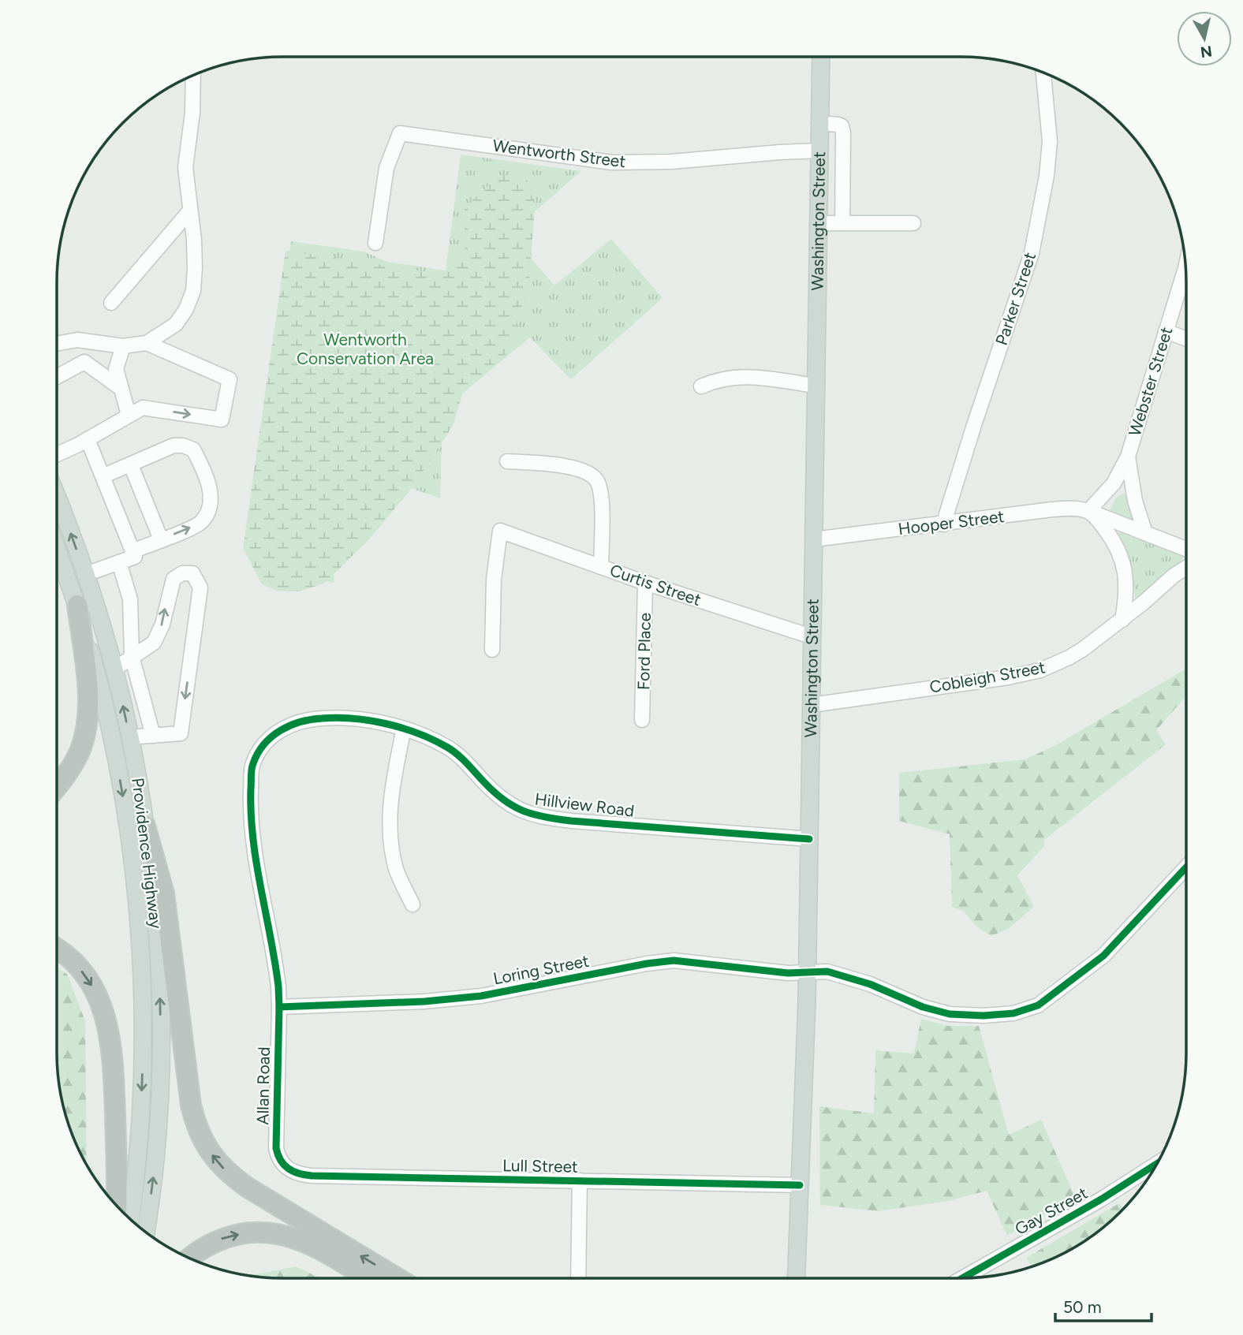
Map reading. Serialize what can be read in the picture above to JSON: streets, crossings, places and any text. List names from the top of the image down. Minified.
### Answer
{"streets":{"main road":["Washington Street","Providence Highway"],"street":["Wentworth Street","Parker Street","Webster Street","Hooper Street","Curtis Street","Ford Place","Cobleigh Street","Hillview Road","Loring Street","Allan Road","Lull Street","Gay Street"]},"crossings":[["Wentworth Street","Washington Street"],["Washington Street","Hooper Street"],["Washington Street","Curtis Street"],["Washington Street","Cobleigh Street"],["Washington Street","Hillview Road"],["Washington Street","Loring Street"],["Washington Street","Lull Street"],["Parker Street","Hooper Street"],["Webster Street","Hooper Street"],["Curtis Street","Ford Place"],["Hillview Road","Loring Street"],["Hillview Road","Allan Road"],["Loring Street","Allan Road"],["Allan Road","Lull Street"]],"parks":["Wentworth Conservation Area"],"scale_bar":"50 m","north":"bottom"}
